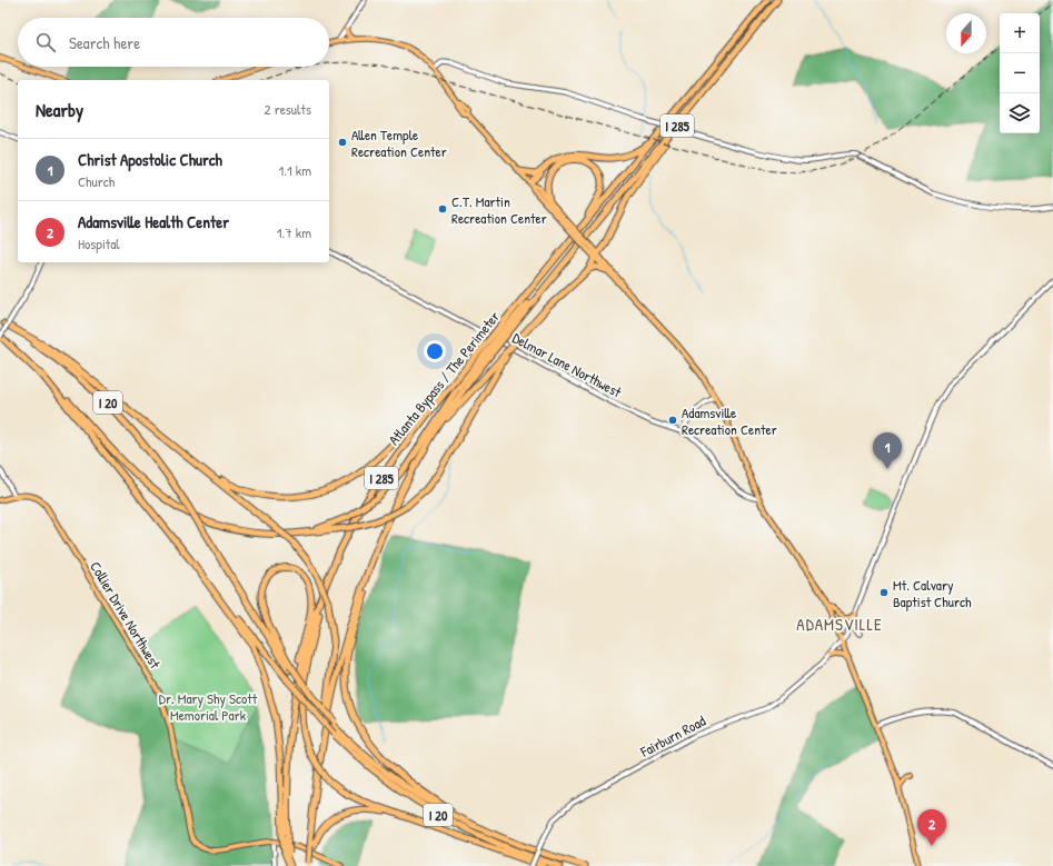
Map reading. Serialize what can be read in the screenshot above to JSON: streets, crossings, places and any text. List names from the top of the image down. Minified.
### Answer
{"streets":{"highway":["I 285","Atlanta Bypass / The Perimeter","I 20"],"main road":["Collier Drive Northwest"],"street":["Delmar Lane Northwest","Fairburn Road"]},"districts":["ADAMSVILLE"],"parks":["Dr. Mary Shy Scott Memorial Park"],"places":["Allen Temple Recreation Center","C.T. Martin Recreation Center","Adamsville Recreation Center","Mt. Calvary Baptist Church"],"north":"bottom","page":{"map_buttons":["+","−"],"search":"Search here","heading":["Nearby","2 results"],"list":[{"mark":"1","name":"Christ Apostolic Church","note":"Church","value":"1.1 km"},{"mark":"2","name":"Adamsville Health Center","note":"Hospital","value":"1.7 km"}],"pins":["1","2"]}}
